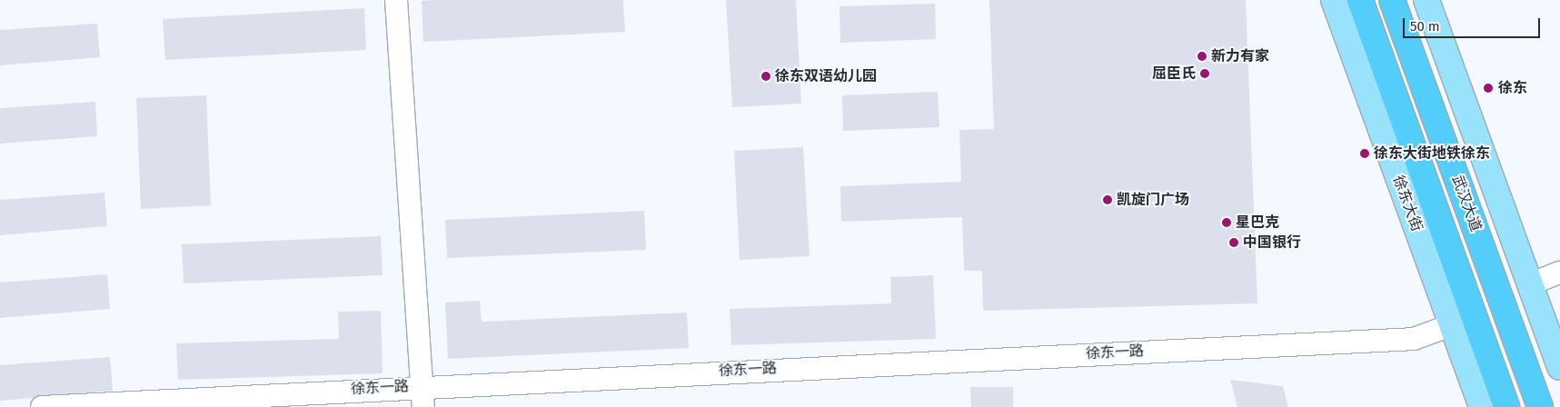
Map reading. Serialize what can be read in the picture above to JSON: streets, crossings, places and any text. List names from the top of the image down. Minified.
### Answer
{"streets":{"highway":["武汉大道"],"main road":["徐东大街"],"street":["徐东一路"]},"crossings":[["徐东大街","徐东一路"]],"places":["新力有家","屈臣氏","徐东双语幼儿园","徐东","徐东大街地铁徐东","凯旋门广场","星巴克","中国银行"],"scale_bar":"50 m"}
